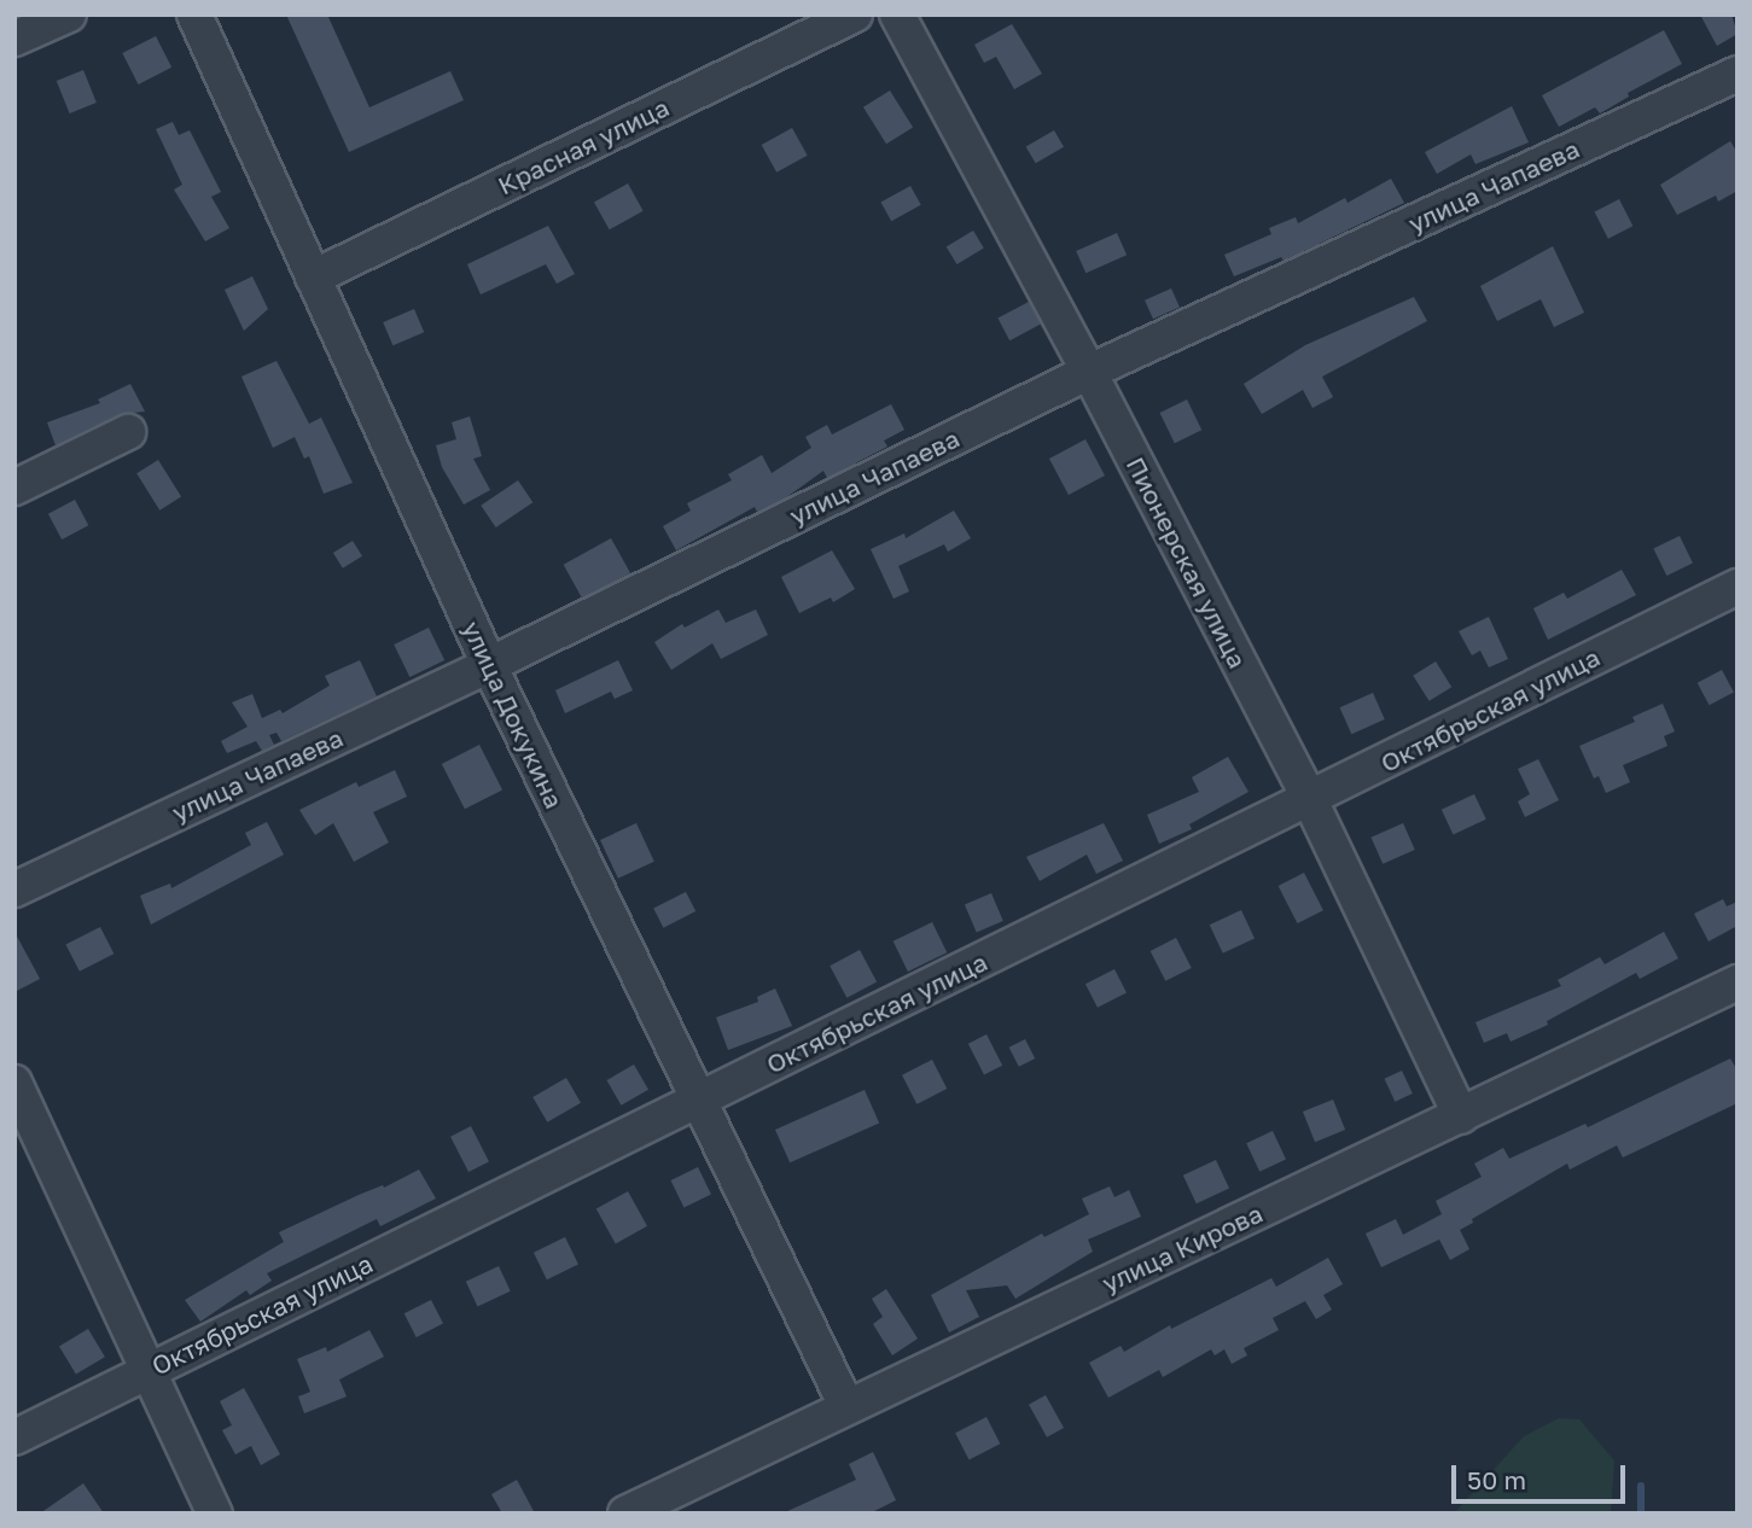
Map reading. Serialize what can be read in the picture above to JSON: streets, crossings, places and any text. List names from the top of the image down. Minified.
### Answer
{"streets":{"street":["Красная улица","улица Чапаева","Пионерская улица","Октябрьская улица","улица Докукина","улица Кирова"]},"crossings":[["Красная улица","улица Докукина"],["улица Чапаева","Пионерская улица"],["улица Чапаева","улица Докукина"],["Пионерская улица","Октябрьская улица"],["Пионерская улица","улица Кирова"],["Октябрьская улица","улица Докукина"],["улица Докукина","улица Кирова"]],"scale_bar":"50 m"}
